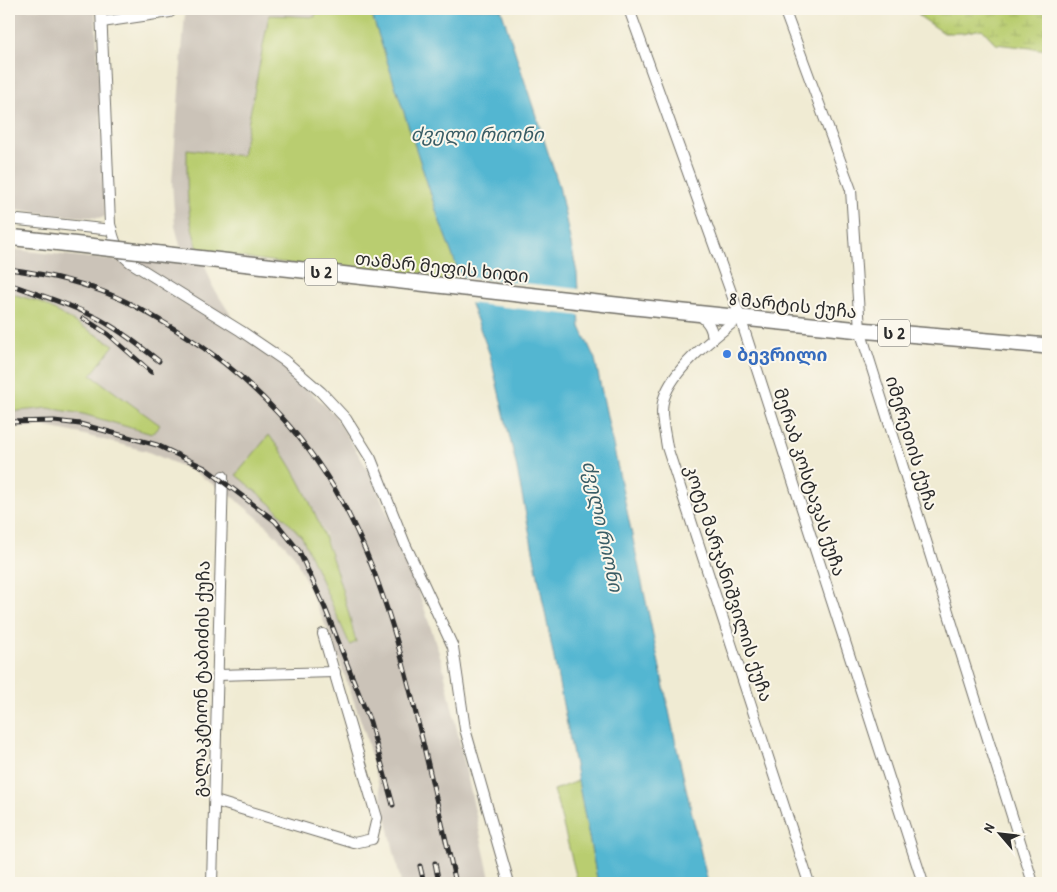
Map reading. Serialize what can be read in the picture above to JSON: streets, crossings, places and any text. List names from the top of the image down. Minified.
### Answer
{"streets":{"highway":["თამარ მეფის ხიდი","ს 2","8 მარტის ქუჩა"],"street":["იმერეთის ქუჩა","მერაბ კოსტავას ქუჩა","კოტე მარჯანიშვილის ქუჩა","გალაკტიონ ტაბიძის ქუჩა"]},"crossings":[["თამარ მეფის ხიდი","8 მარტის ქუჩა"],["8 მარტის ქუჩა","იმერეთის ქუჩა"],["8 მარტის ქუჩა","მერაბ კოსტავას ქუჩა"],["8 მარტის ქუჩა","კოტე მარჯანიშვილის ქუჩა"],["მერაბ კოსტავას ქუჩა","კოტე მარჯანიშვილის ქუჩა"]],"water":["ძველი რიონი"],"places":["ბევრილი"],"north":"top left"}
